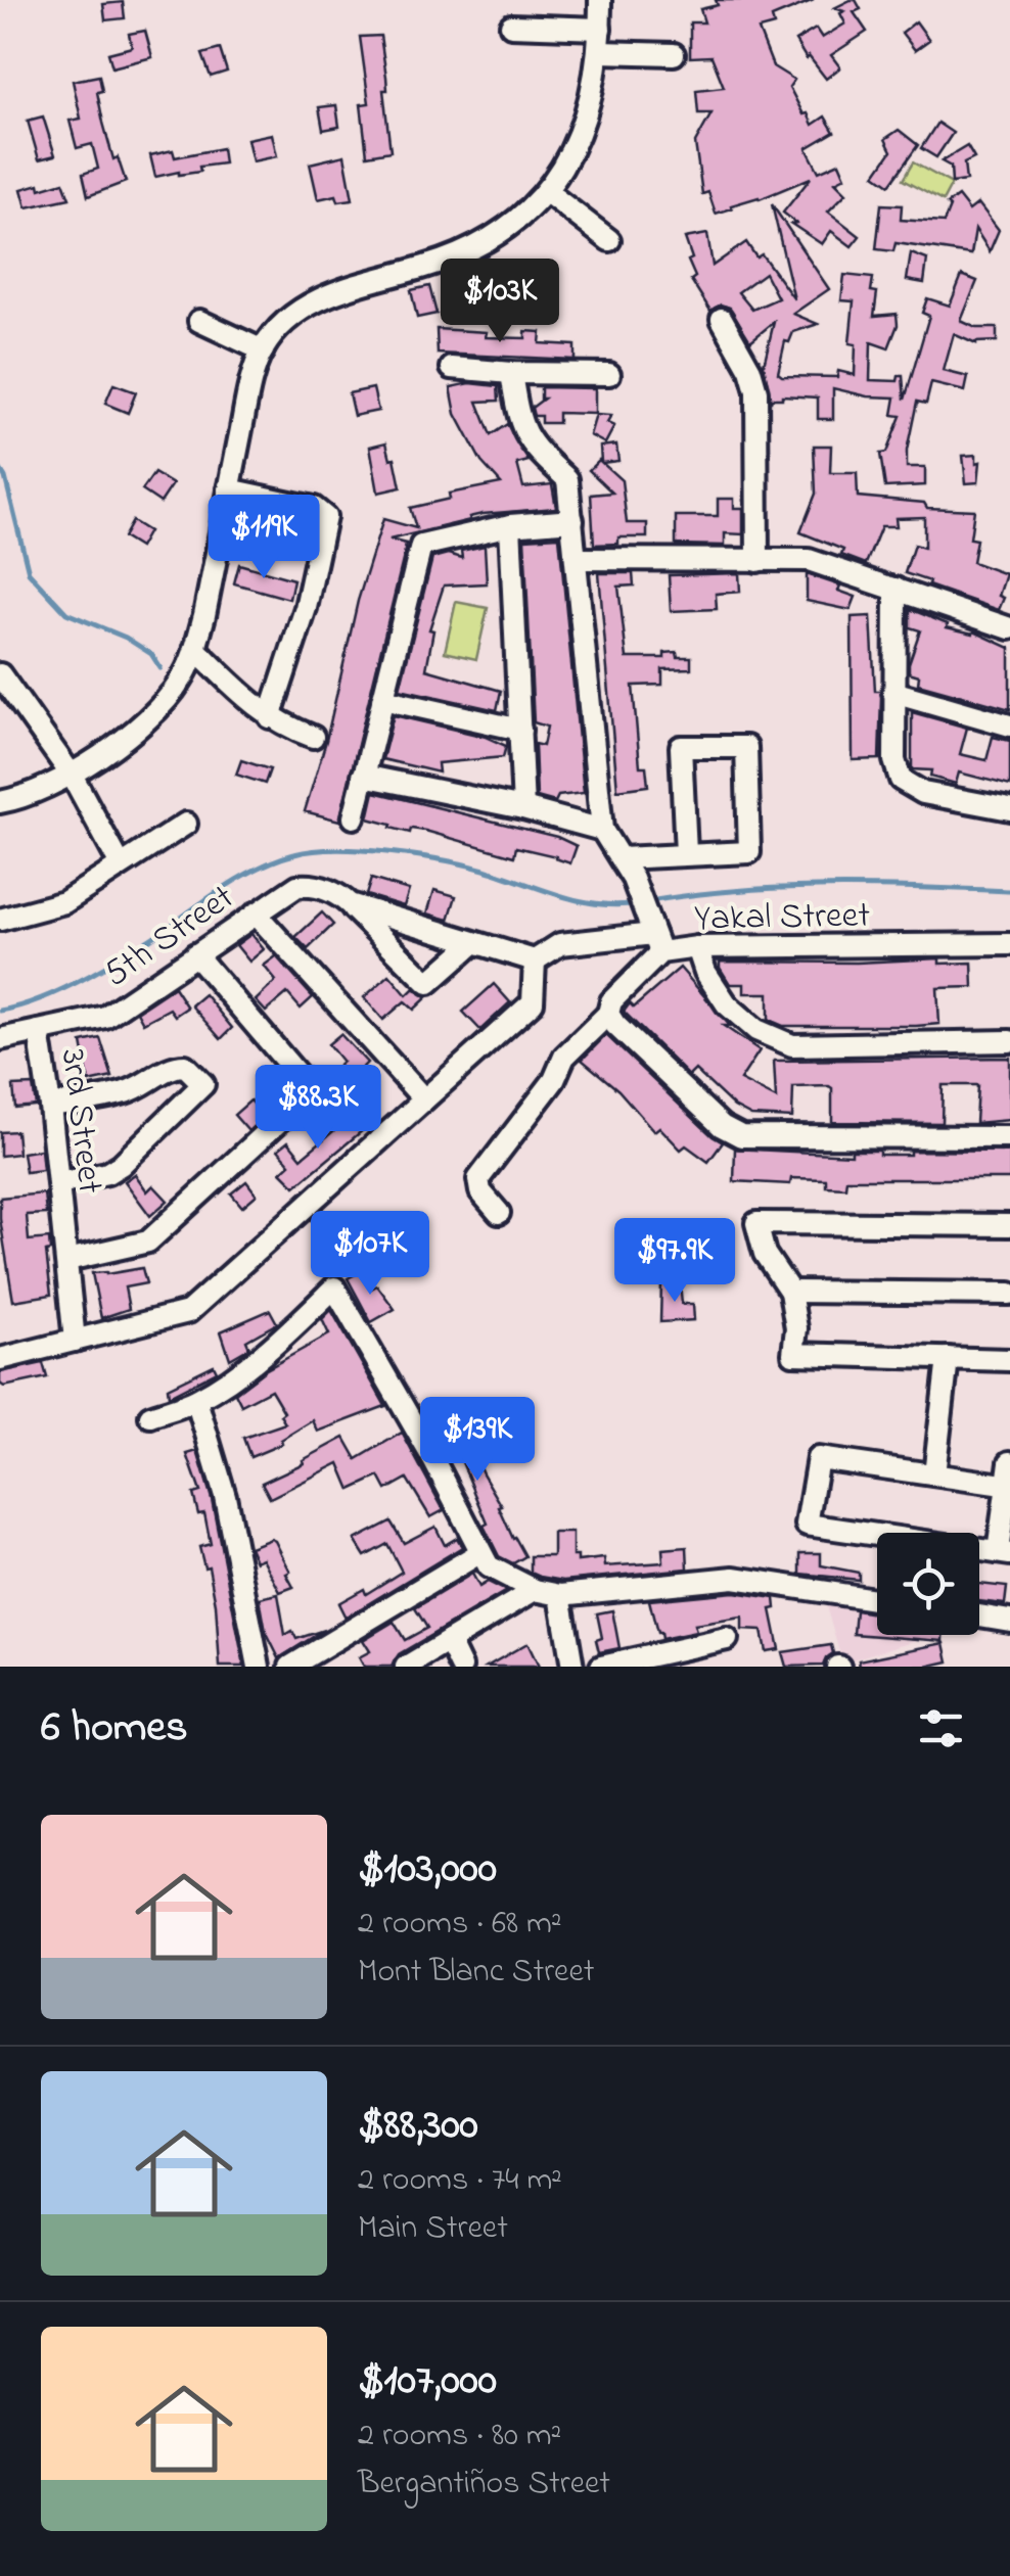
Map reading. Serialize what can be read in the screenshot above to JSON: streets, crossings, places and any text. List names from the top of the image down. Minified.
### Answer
{"streets":{"street":["Yakal Street","5th Street","3rd Street"]},"crossings":[["5th Street","3rd Street"]],"page":{"price":["$103K","$119K","$88.3K","$107K","$97.9K","$139K"],"heading":"6 homes","list":[{"name":"$103,000","note":"2 rooms · 68 m² · Mont Blanc Street"},{"name":"$88,300","note":"2 rooms · 74 m² · Main Street"},{"name":"$107,000","note":"2 rooms · 80 m² · Bergantiños Street"}]}}
